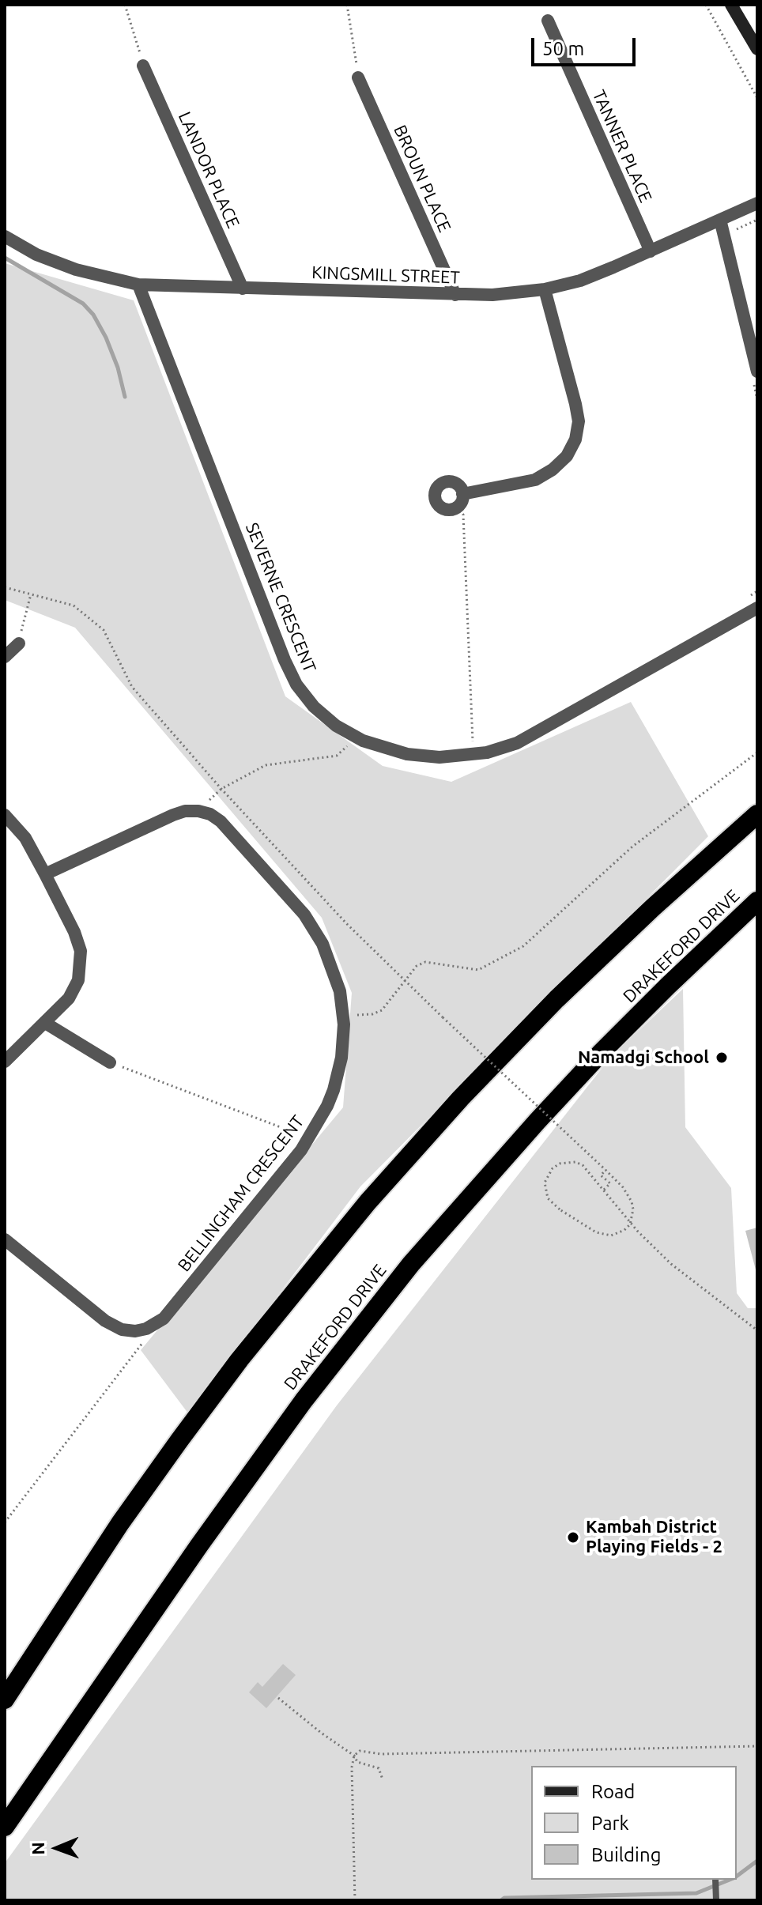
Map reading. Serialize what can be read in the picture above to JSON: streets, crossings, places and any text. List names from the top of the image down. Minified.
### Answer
{"streets":{"highway":["DRAKEFORD DRIVE"],"street":["TANNER PLACE","LANDOR PLACE","BROUN PLACE","KINGSMILL STREET","SEVERNE CRESCENT","BELLINGHAM CRESCENT"]},"crossings":[["TANNER PLACE","KINGSMILL STREET"],["LANDOR PLACE","KINGSMILL STREET"],["BROUN PLACE","KINGSMILL STREET"],["KINGSMILL STREET","SEVERNE CRESCENT"]],"places":["Namadgi School","Kambah District Playing Fields - 2"],"legend":["Road","Park","Building"],"scale_bar":"50 m","north":"left"}
